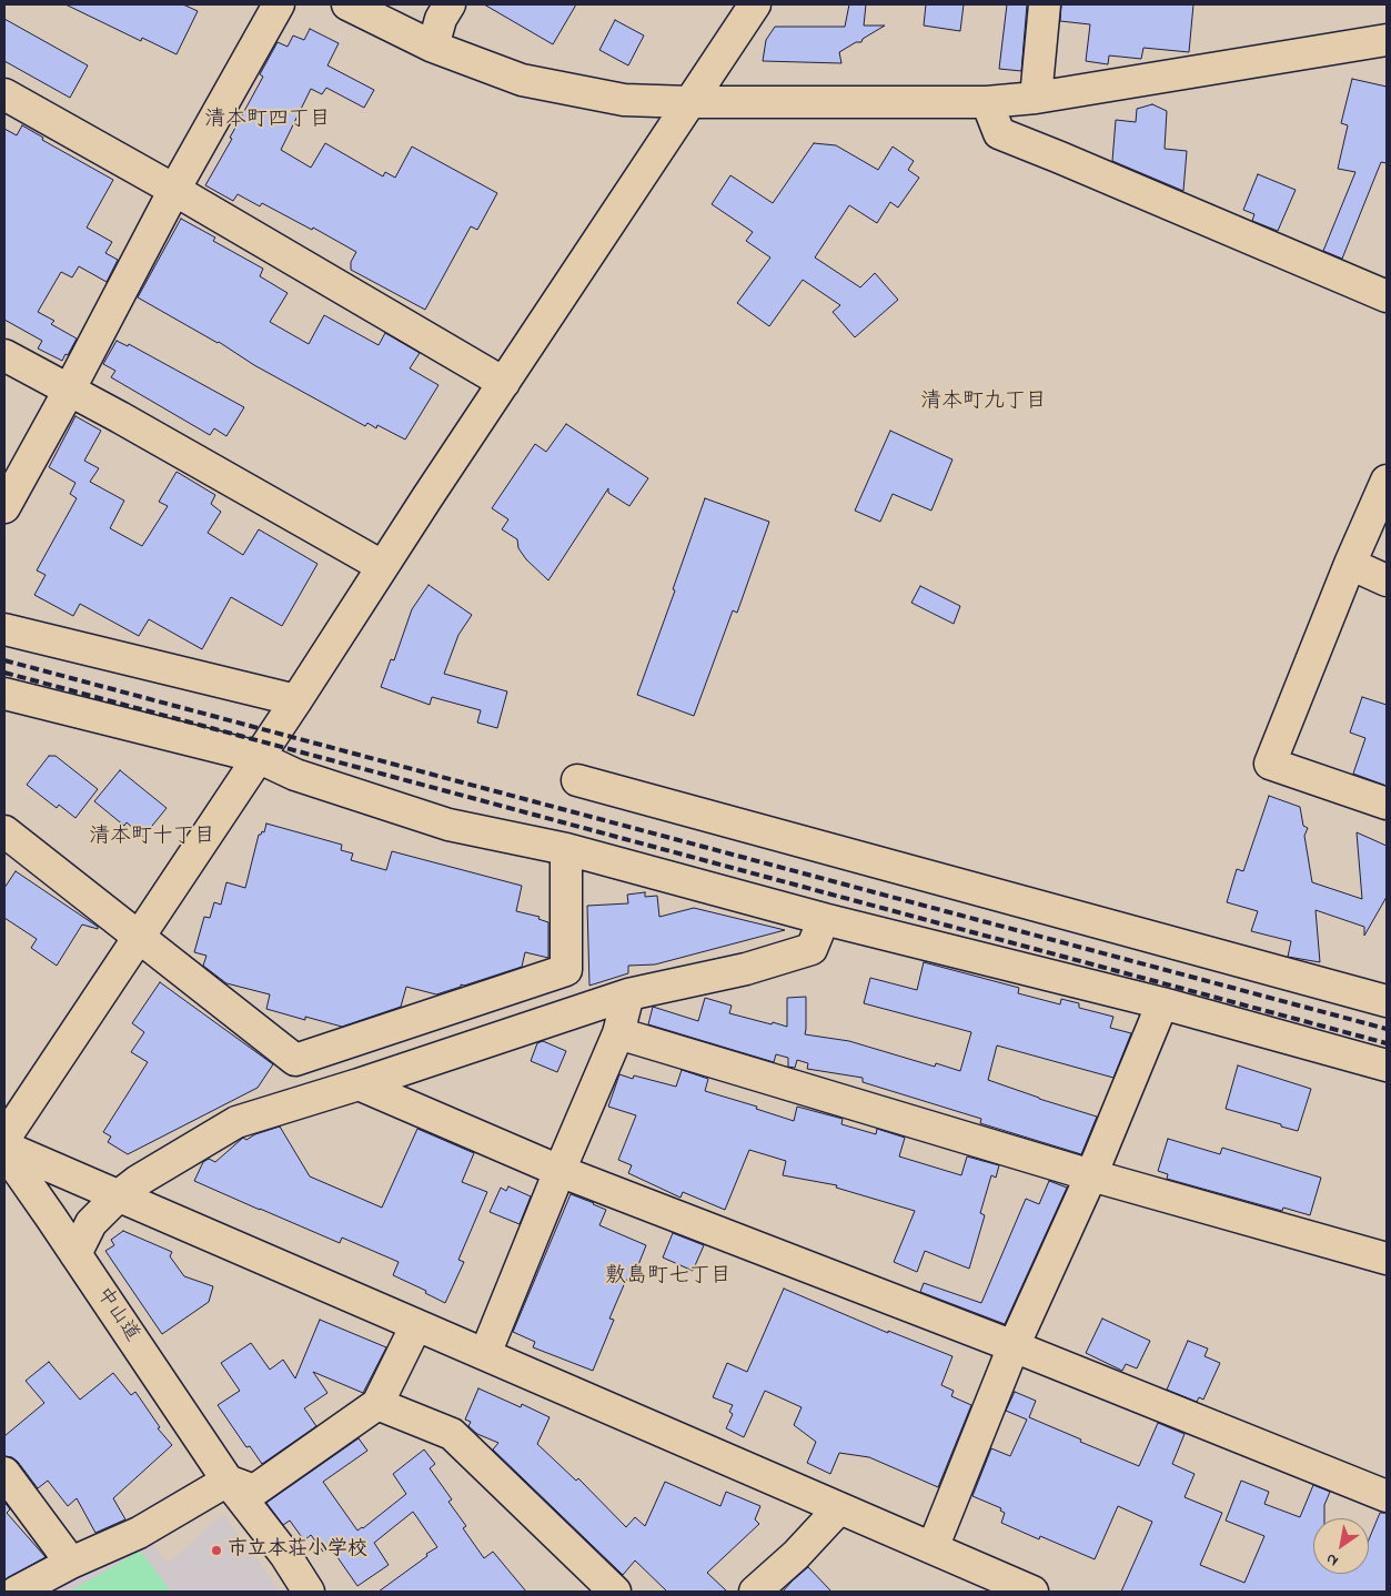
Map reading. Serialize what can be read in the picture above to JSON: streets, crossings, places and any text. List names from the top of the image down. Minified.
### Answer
{"streets":{"street":["中山道"]},"districts":["清本町四丁目","清本町九丁目","清本町十丁目","敷島町七丁目"],"places":["市立本荘小学校"],"north":"bottom left"}
